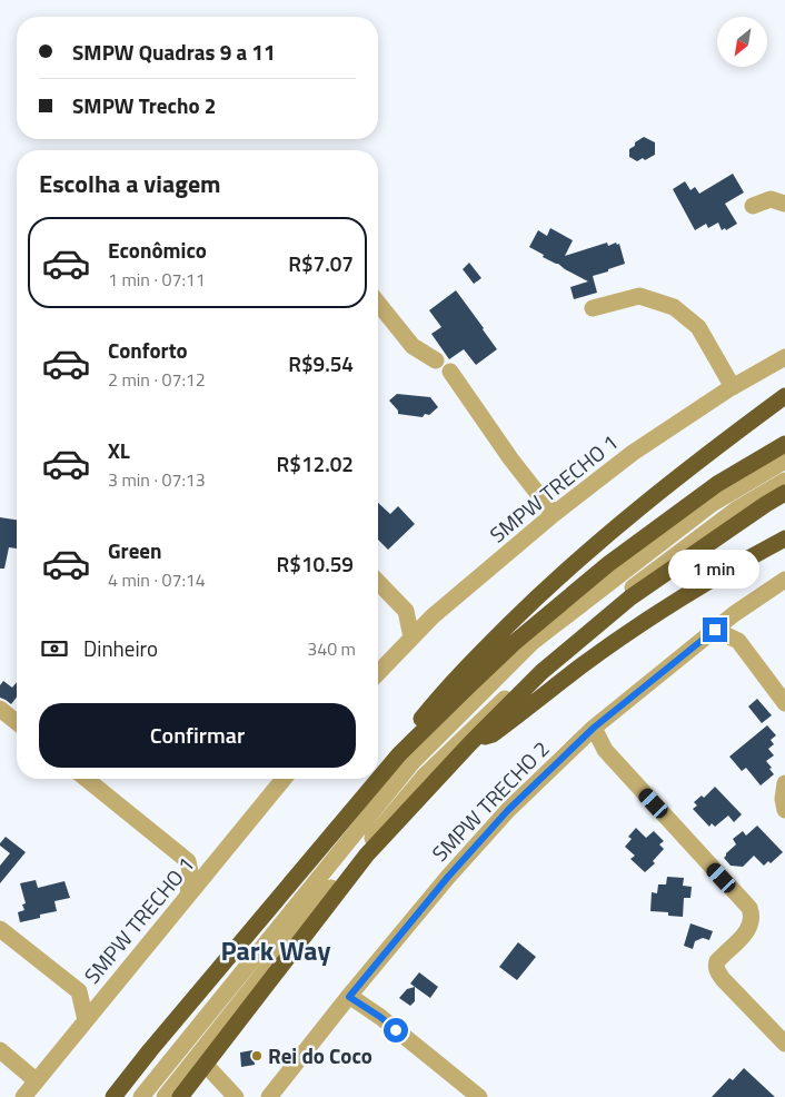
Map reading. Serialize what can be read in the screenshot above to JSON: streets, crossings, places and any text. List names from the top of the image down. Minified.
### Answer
{"streets":{"street":["SMPW TRECHO 1","SMPW TRECHO 2"]},"districts":["Park Way"],"places":["Rei do Coco"],"north":"bottom left","page":{"banner":["SMPW Quadras 9 a 11","SMPW Trecho 2"],"heading":"Escolha a viagem","list":[{"name":"Econômico","note":"1 min · 07:11","value":"R$7.07"},{"name":"Conforto","note":"2 min · 07:12","value":"R$9.54"},{"name":"XL","note":"3 min · 07:13","value":"R$12.02"},{"name":"Green","note":"4 min · 07:14","value":"R$10.59"}],"bubble":"1 min","pay":["Dinheiro","340 m"],"buttons":"Confirmar"}}
